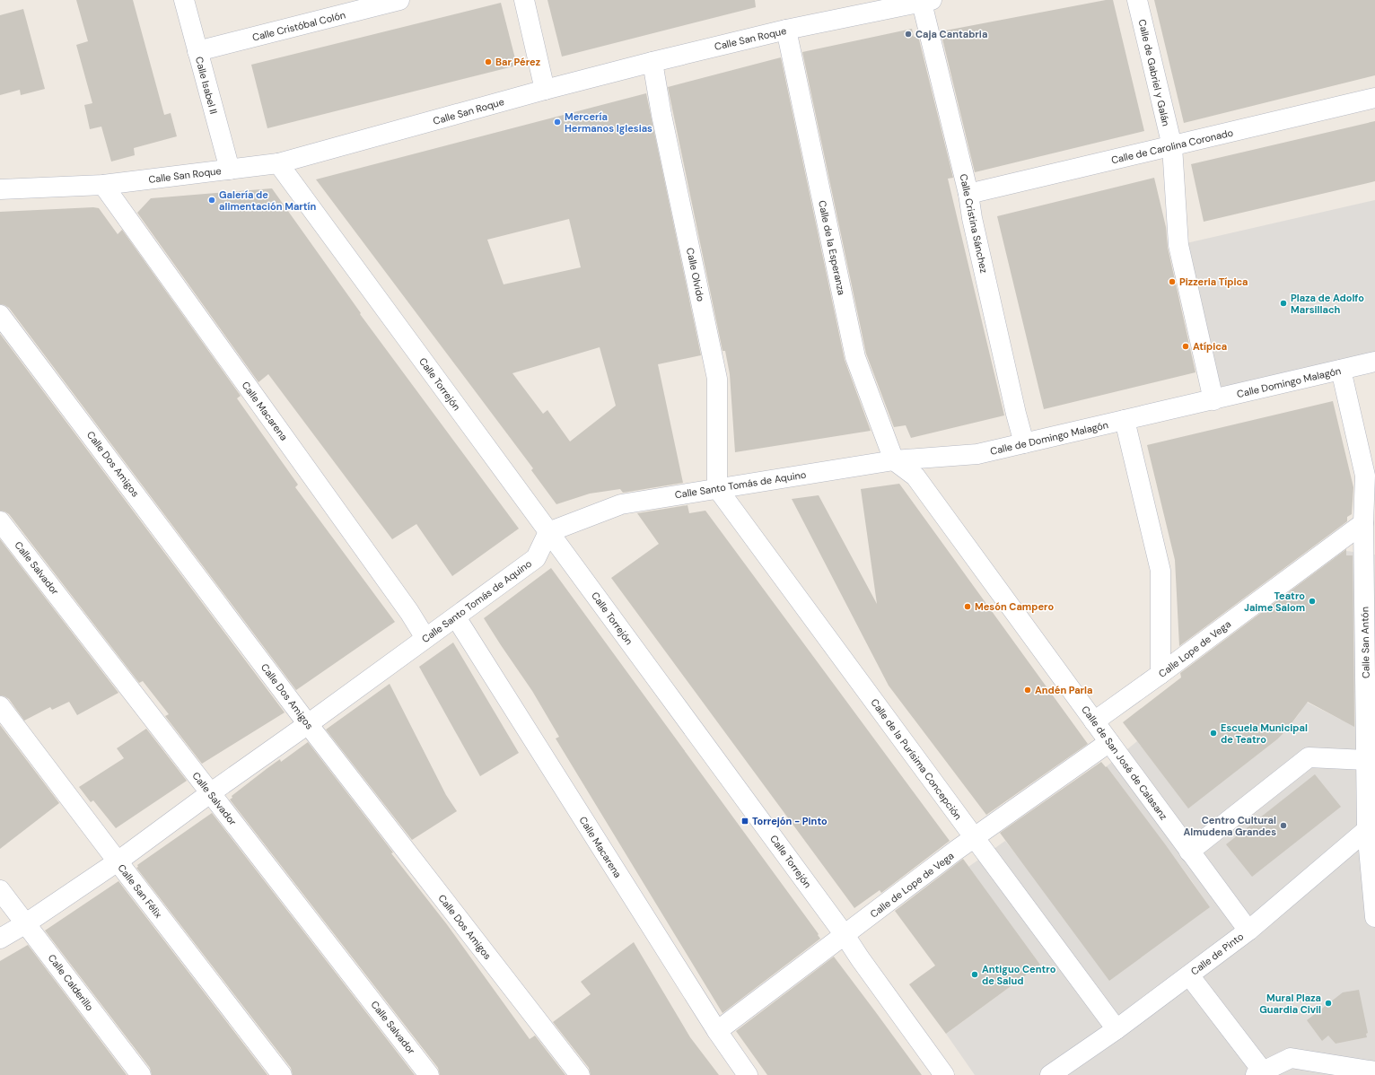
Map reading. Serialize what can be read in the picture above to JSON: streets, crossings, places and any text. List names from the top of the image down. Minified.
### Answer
{"streets":{"street":["Calle Cristóbal Colón","Calle San Roque","Calle de Gabriel y Galán","Calle Isabel II","Calle de Carolina Coronado","Calle Cristina Sánchez","Calle de la Esperanza","Calle Olvido","Calle Domingo Malagón","Calle Torrejón","Calle Macarena","Calle de Domingo Malagón","Calle Dos Amigos","Calle Santo Tomás de Aquino","Calle Salvador","Calle San Antón","Calle Lope de Vega","Calle de la Purísima Concepción","Calle de San José de Calasanz","Calle de Lope de Vega","Calle San Félix","Calle de Pinto","Calle Calderillo"]},"crossings":[["Calle Cristóbal Colón","Calle Isabel II"],["Calle San Roque","Calle Isabel II"],["Calle San Roque","Calle Cristina Sánchez"],["Calle San Roque","Calle de la Esperanza"],["Calle San Roque","Calle Olvido"],["Calle San Roque","Calle Torrejón"],["Calle San Roque","Calle Macarena"],["Calle de Gabriel y Galán","Calle de Carolina Coronado"],["Calle de Gabriel y Galán","Calle Domingo Malagón"],["Calle de Gabriel y Galán","Calle de Domingo Malagón"],["Calle de Carolina Coronado","Calle Cristina Sánchez"],["Calle Cristina Sánchez","Calle de Domingo Malagón"],["Calle de la Esperanza","Calle de Domingo Malagón"],["Calle de la Esperanza","Calle Santo Tomás de Aquino"],["Calle de la Esperanza","Calle de San José de Calasanz"],["Calle Olvido","Calle Santo Tomás de Aquino"],["Calle Olvido","Calle de la Purísima Concepción"],["Calle Domingo Malagón","Calle de Domingo Malagón"],["Calle Domingo Malagón","Calle San Antón"],["Calle Torrejón","Calle Santo Tomás de Aquino"],["Calle Torrejón","Calle de Lope de Vega"],["Calle Macarena","Calle Santo Tomás de Aquino"],["Calle Macarena","Calle de Lope de Vega"],["Calle de Domingo Malagón","Calle Santo Tomás de Aquino"],["Calle de Domingo Malagón","Calle de San José de Calasanz"],["Calle Dos Amigos","Calle Santo Tomás de Aquino"],["Calle Santo Tomás de Aquino","Calle Salvador"],["Calle Santo Tomás de Aquino","Calle de la Purísima Concepción"],["Calle Santo Tomás de Aquino","Calle de San José de Calasanz"],["Calle Santo Tomás de Aquino","Calle San Félix"],["Calle Santo Tomás de Aquino","Calle Calderillo"],["Calle San Antón","Calle Lope de Vega"],["Calle San Antón","Calle de Pinto"],["Calle Lope de Vega","Calle de San José de Calasanz"],["Calle de la Purísima Concepción","Calle de Lope de Vega"],["Calle de la Purísima Concepción","Calle de Pinto"],["Calle de San José de Calasanz","Calle de Lope de Vega"],["Calle de San José de Calasanz","Calle de Pinto"]],"places":{"other":["Caja Cantabria","Bar Pérez","Mercería Hermanos Iglesias","Galería de alimentación Martín","Pizzeria Típica","Plaza de Adolfo Marsillach","Atípica","Teatro Jaime Salom","Mesón Campero","Andén Parla","Escuela Municipal de Teatro","Centro Cultural Almudena Grandes","Antiguo Centro de Salud","Mural Plaza Guardia Civil"],"transit":["Torrejón - Pinto"]}}
